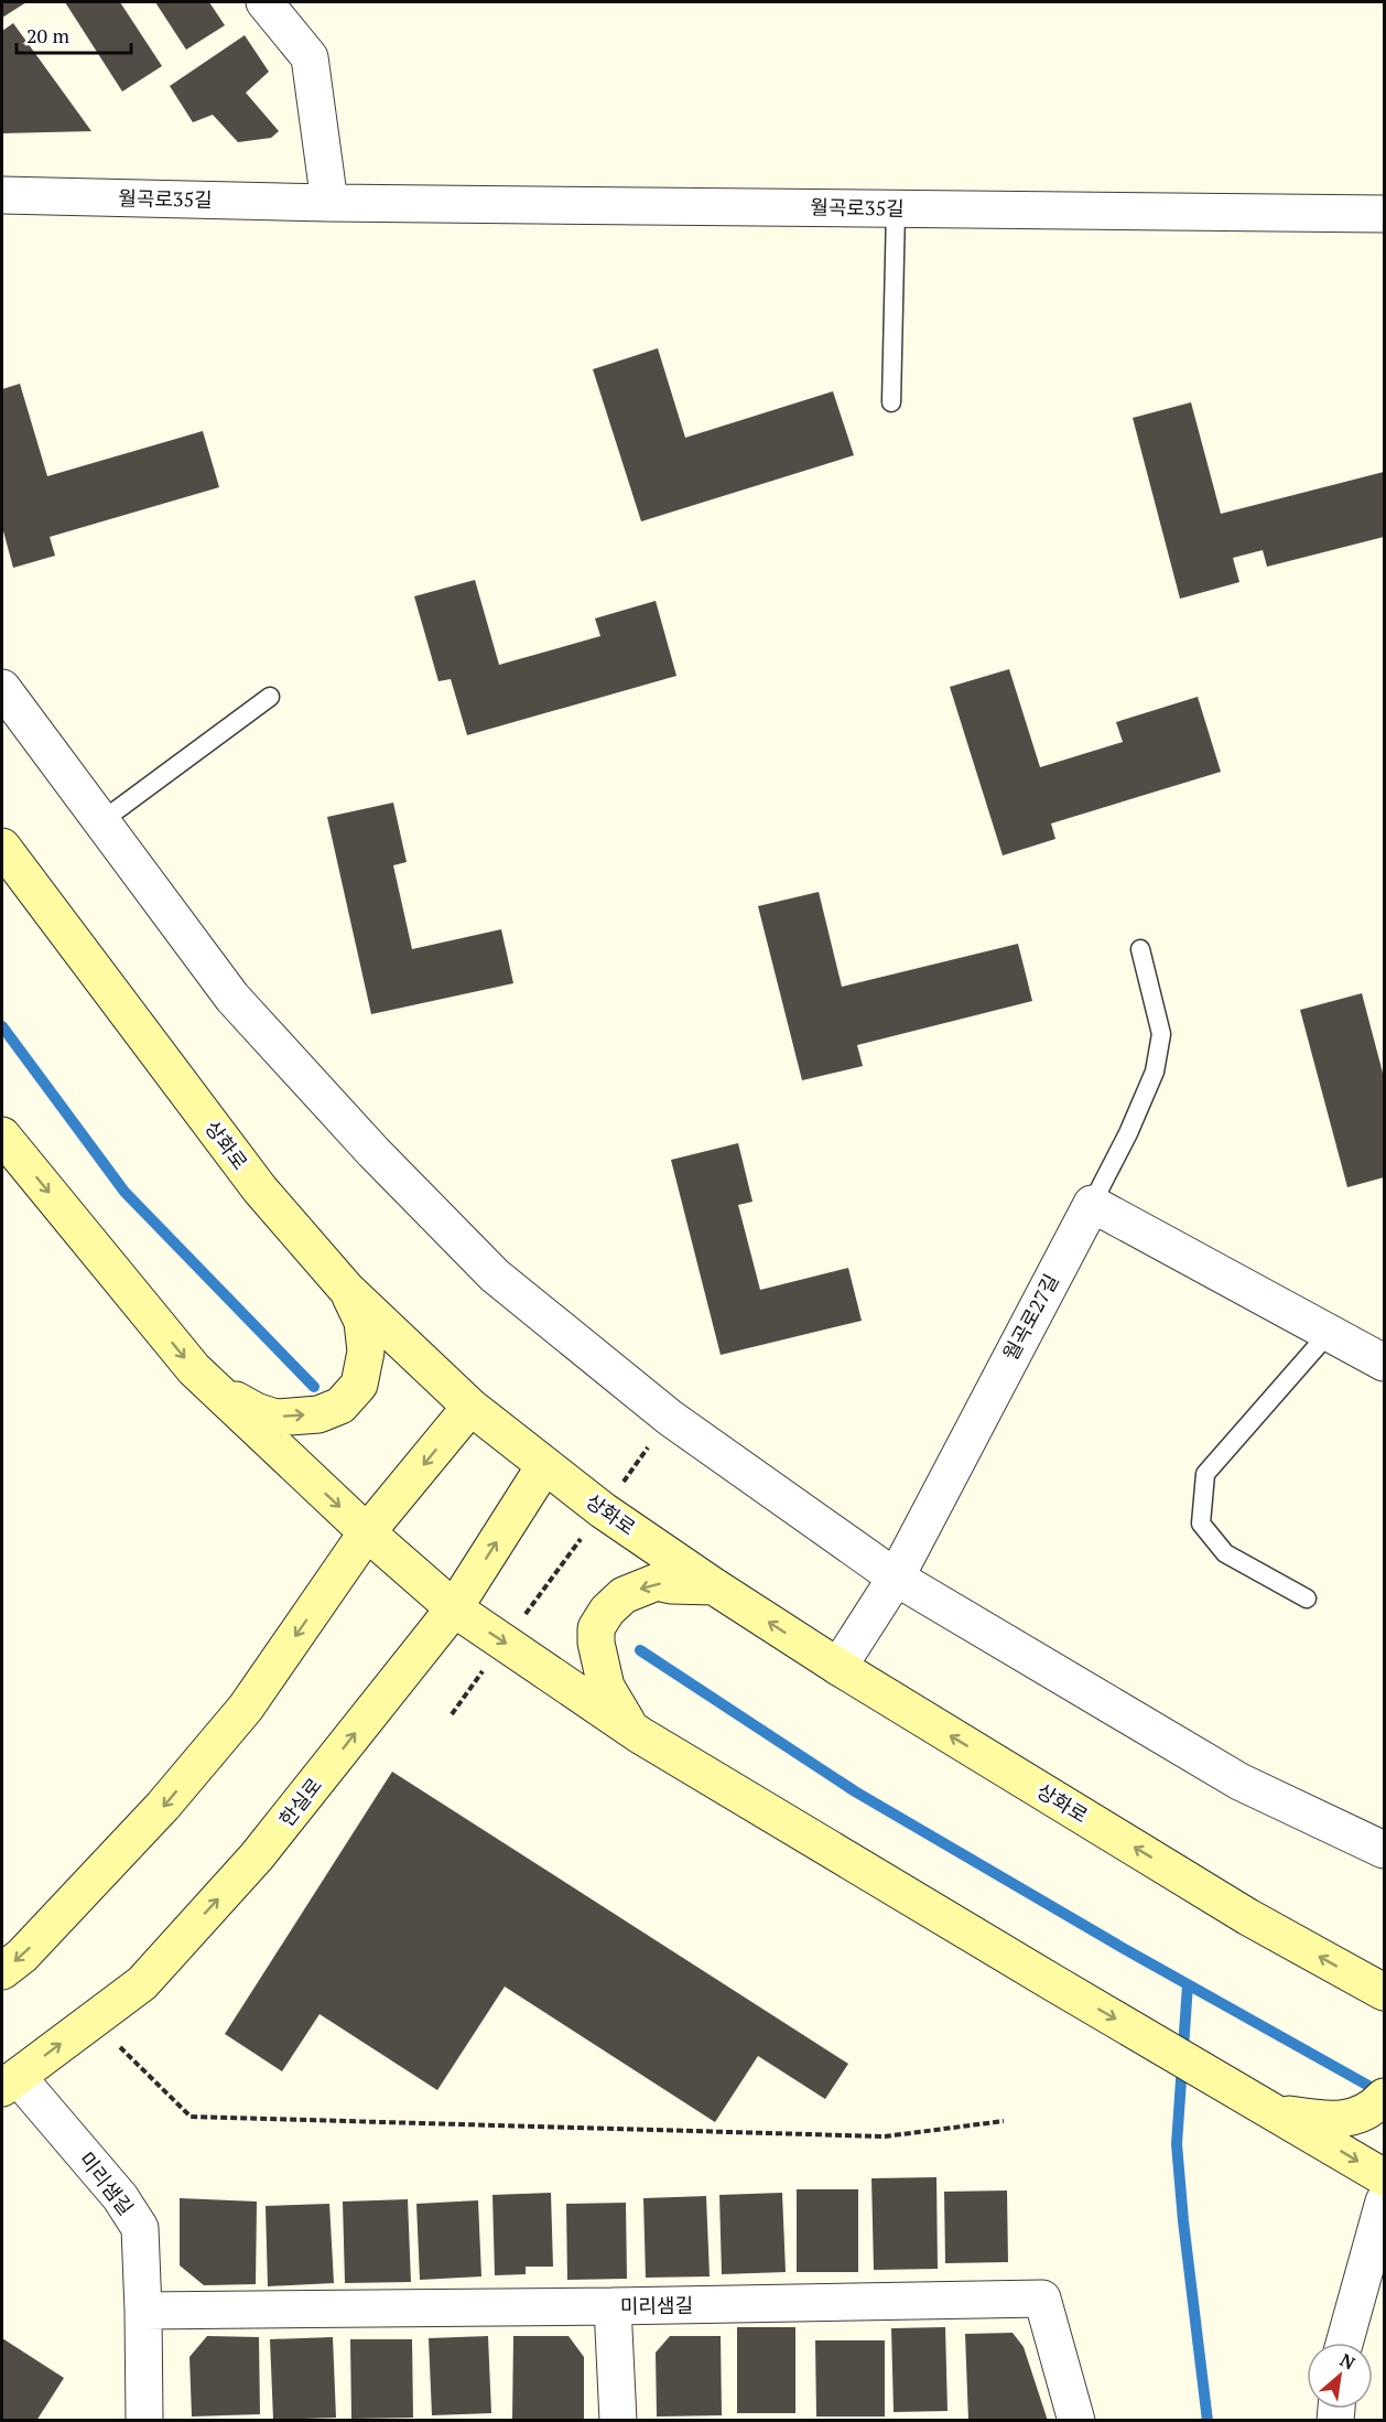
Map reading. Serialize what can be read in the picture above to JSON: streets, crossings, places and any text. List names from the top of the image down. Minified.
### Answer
{"streets":{"main road":["상화로","한실로"],"street":["월곡로35길","월곡로27길","미리샘길"]},"crossings":[["상화로","월곡로27길"],["상화로","한실로"],["한실로","미리샘길"]],"scale_bar":"20 m","north":"top right"}
